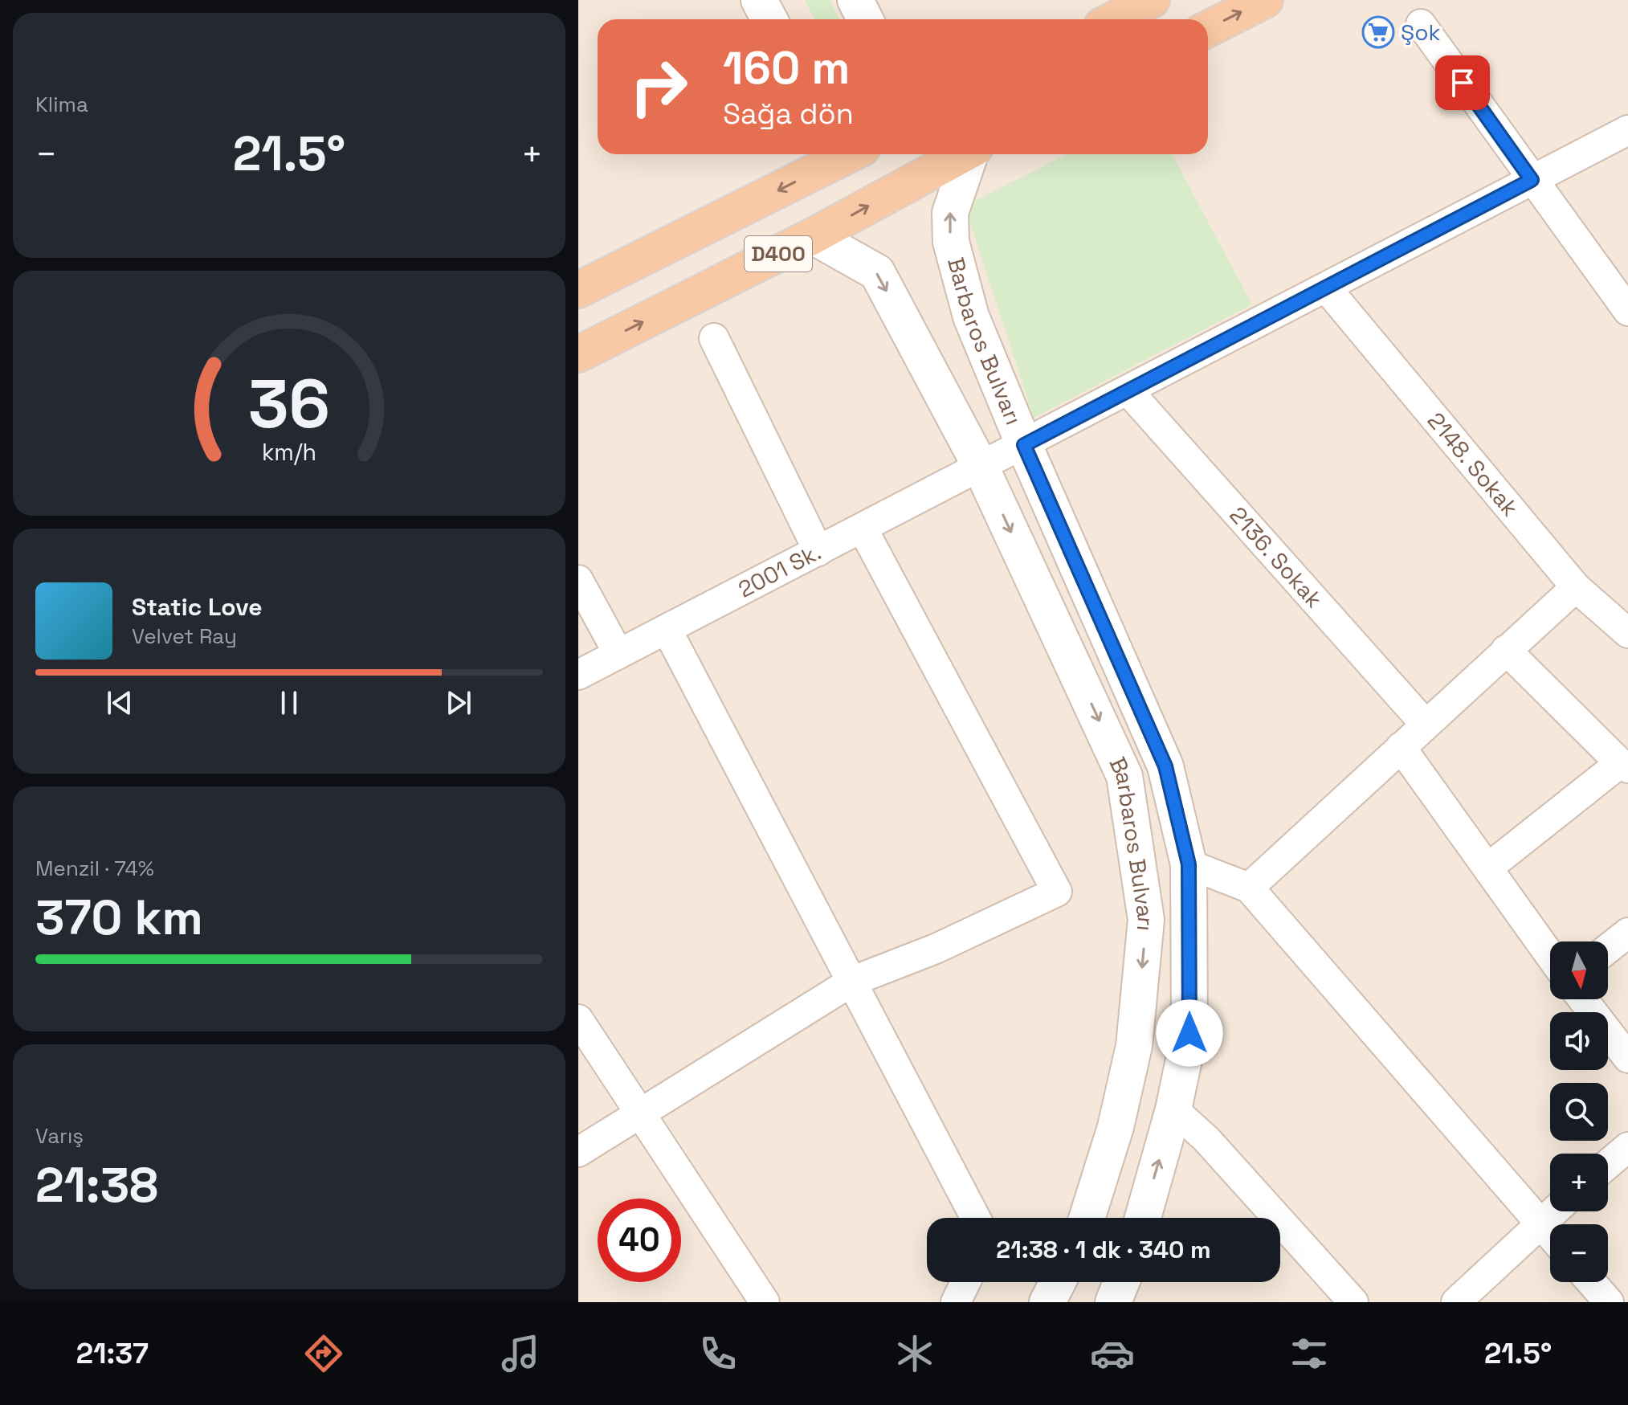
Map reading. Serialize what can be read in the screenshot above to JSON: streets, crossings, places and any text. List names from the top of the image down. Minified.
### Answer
{"streets":{"highway":["D400"],"street":["Barbaros Bulvarı","2148. Sokak","2136. Sokak","2001 Sk."]},"crossings":[["D400","Barbaros Bulvarı"],["Barbaros Bulvarı","2001 Sk."],["2148. Sokak","2001 Sk."],["2136. Sokak","2001 Sk."]],"places":{"supermarket":["Şok"]},"north":"bottom","page":{"tile":["Klima",["Menzil · 74%","370 km"],["Varış","21:38"]],"turn":["160 m","Sağa dön"],"heat":["−","21.5°","+"],"song":["Static Love","Velvet Ray"],"map_buttons":["+","−"],"limit":"40","trip":"21:38 · 1 dk · 340 m","tabs":["21:37","21.5°"],"gauge":["36","km/h"]}}
